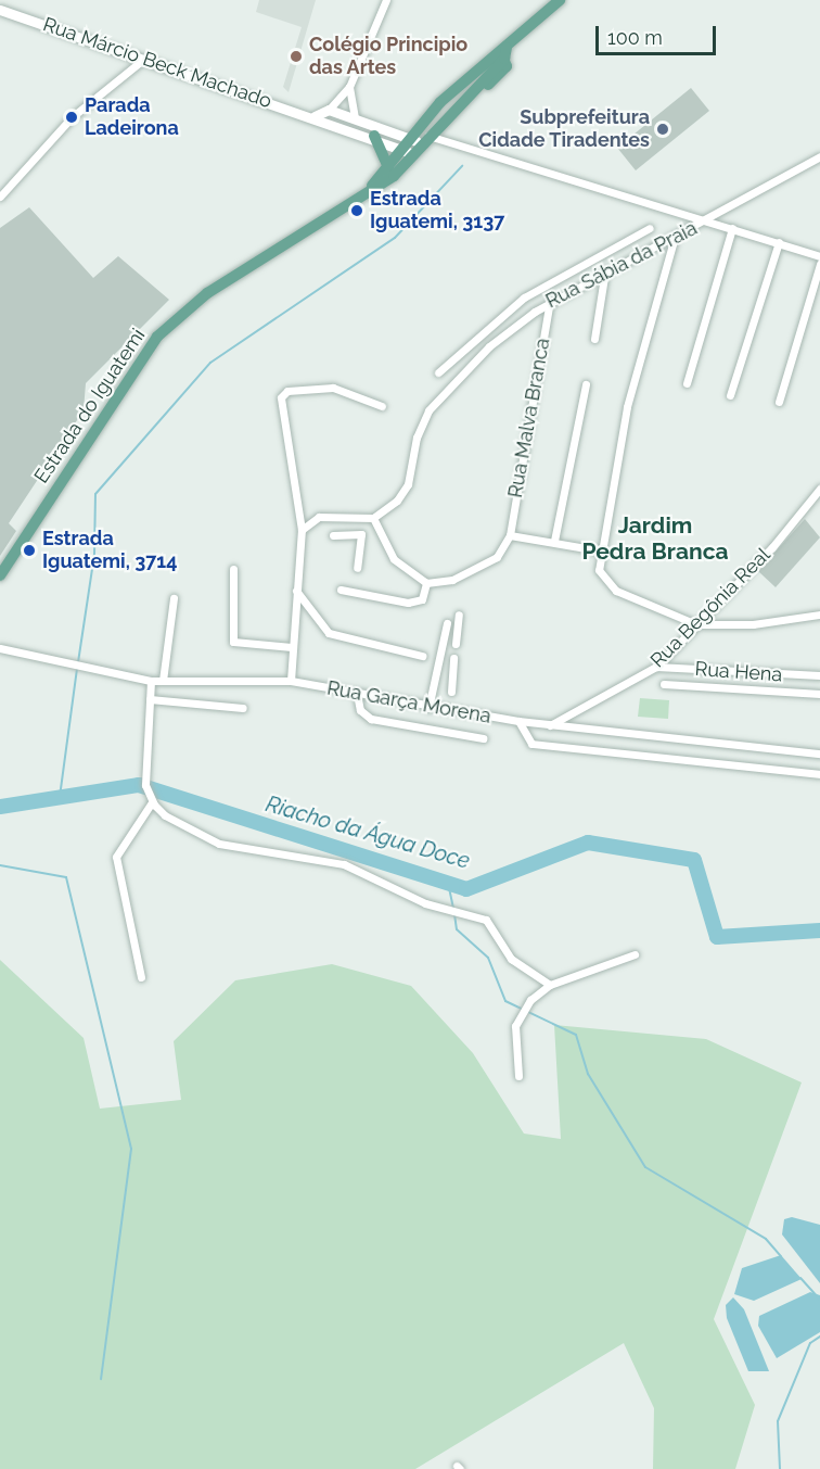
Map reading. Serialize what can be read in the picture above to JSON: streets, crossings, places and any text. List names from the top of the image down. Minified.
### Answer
{"streets":{"main road":["Rua Márcio Beck Machado","Estrada do Iguatemi"],"street":["Rua Sábia da Praia","Rua Malva Branca","Rua Begônia Real","Rua Hena","Rua Garça Morena"]},"crossings":[["Rua Márcio Beck Machado","Estrada do Iguatemi"],["Rua Sábia da Praia","Rua Malva Branca"],["Rua Begônia Real","Rua Hena"],["Rua Begônia Real","Rua Garça Morena"]],"districts":["Jardim Pedra Branca"],"water":["Riacho da Água Doce"],"places":["Colégio Principio das Artes","Parada Ladeirona","Subprefeitura Cidade Tiradentes","Estrada Iguatemi, 3137","Estrada Iguatemi, 3714"],"scale_bar":"100 m"}
